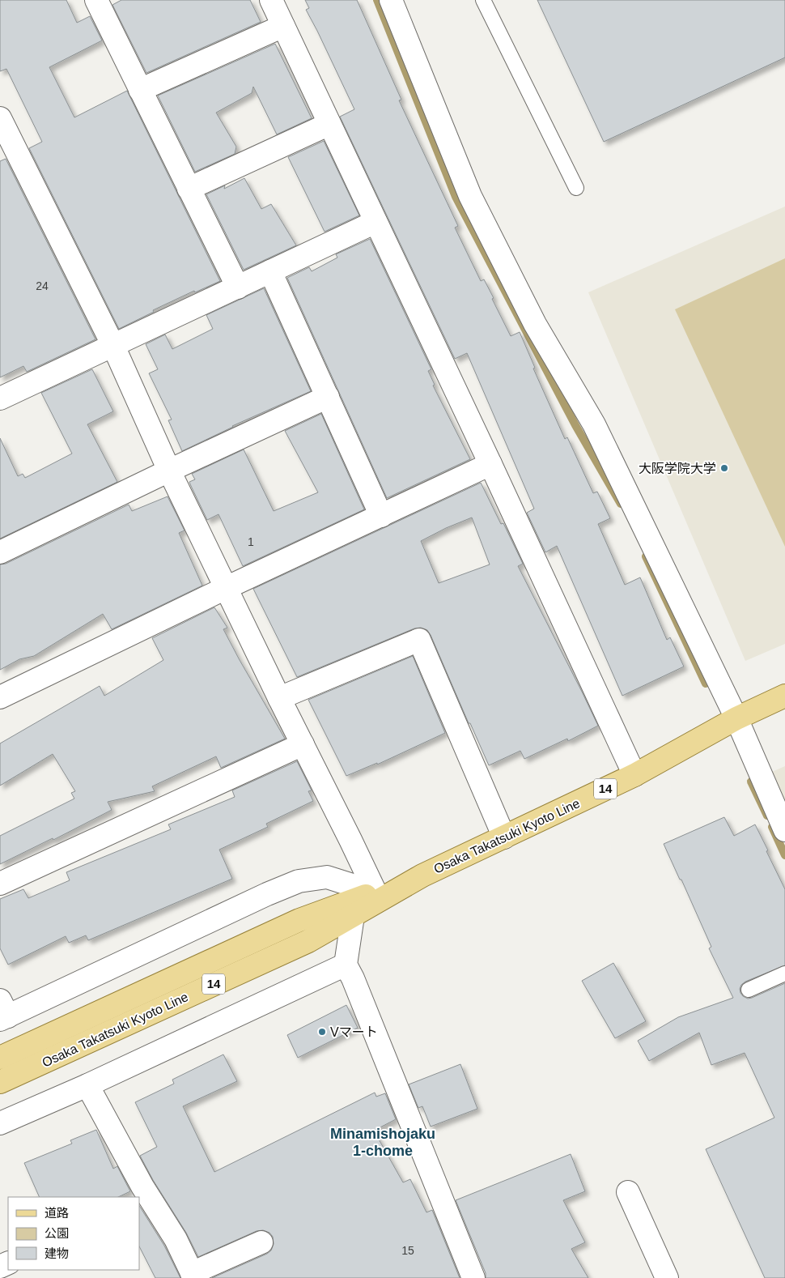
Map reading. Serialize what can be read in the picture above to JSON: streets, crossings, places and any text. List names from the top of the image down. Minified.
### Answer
{"streets":{"main road":["14","Osaka Takatsuki Kyoto Line"]},"districts":["Minamishojaku 1-chome"],"places":["大阪学院大学","Vマート"],"house_numbers":["24","1","15"],"legend":["道路","公園","建物"]}
